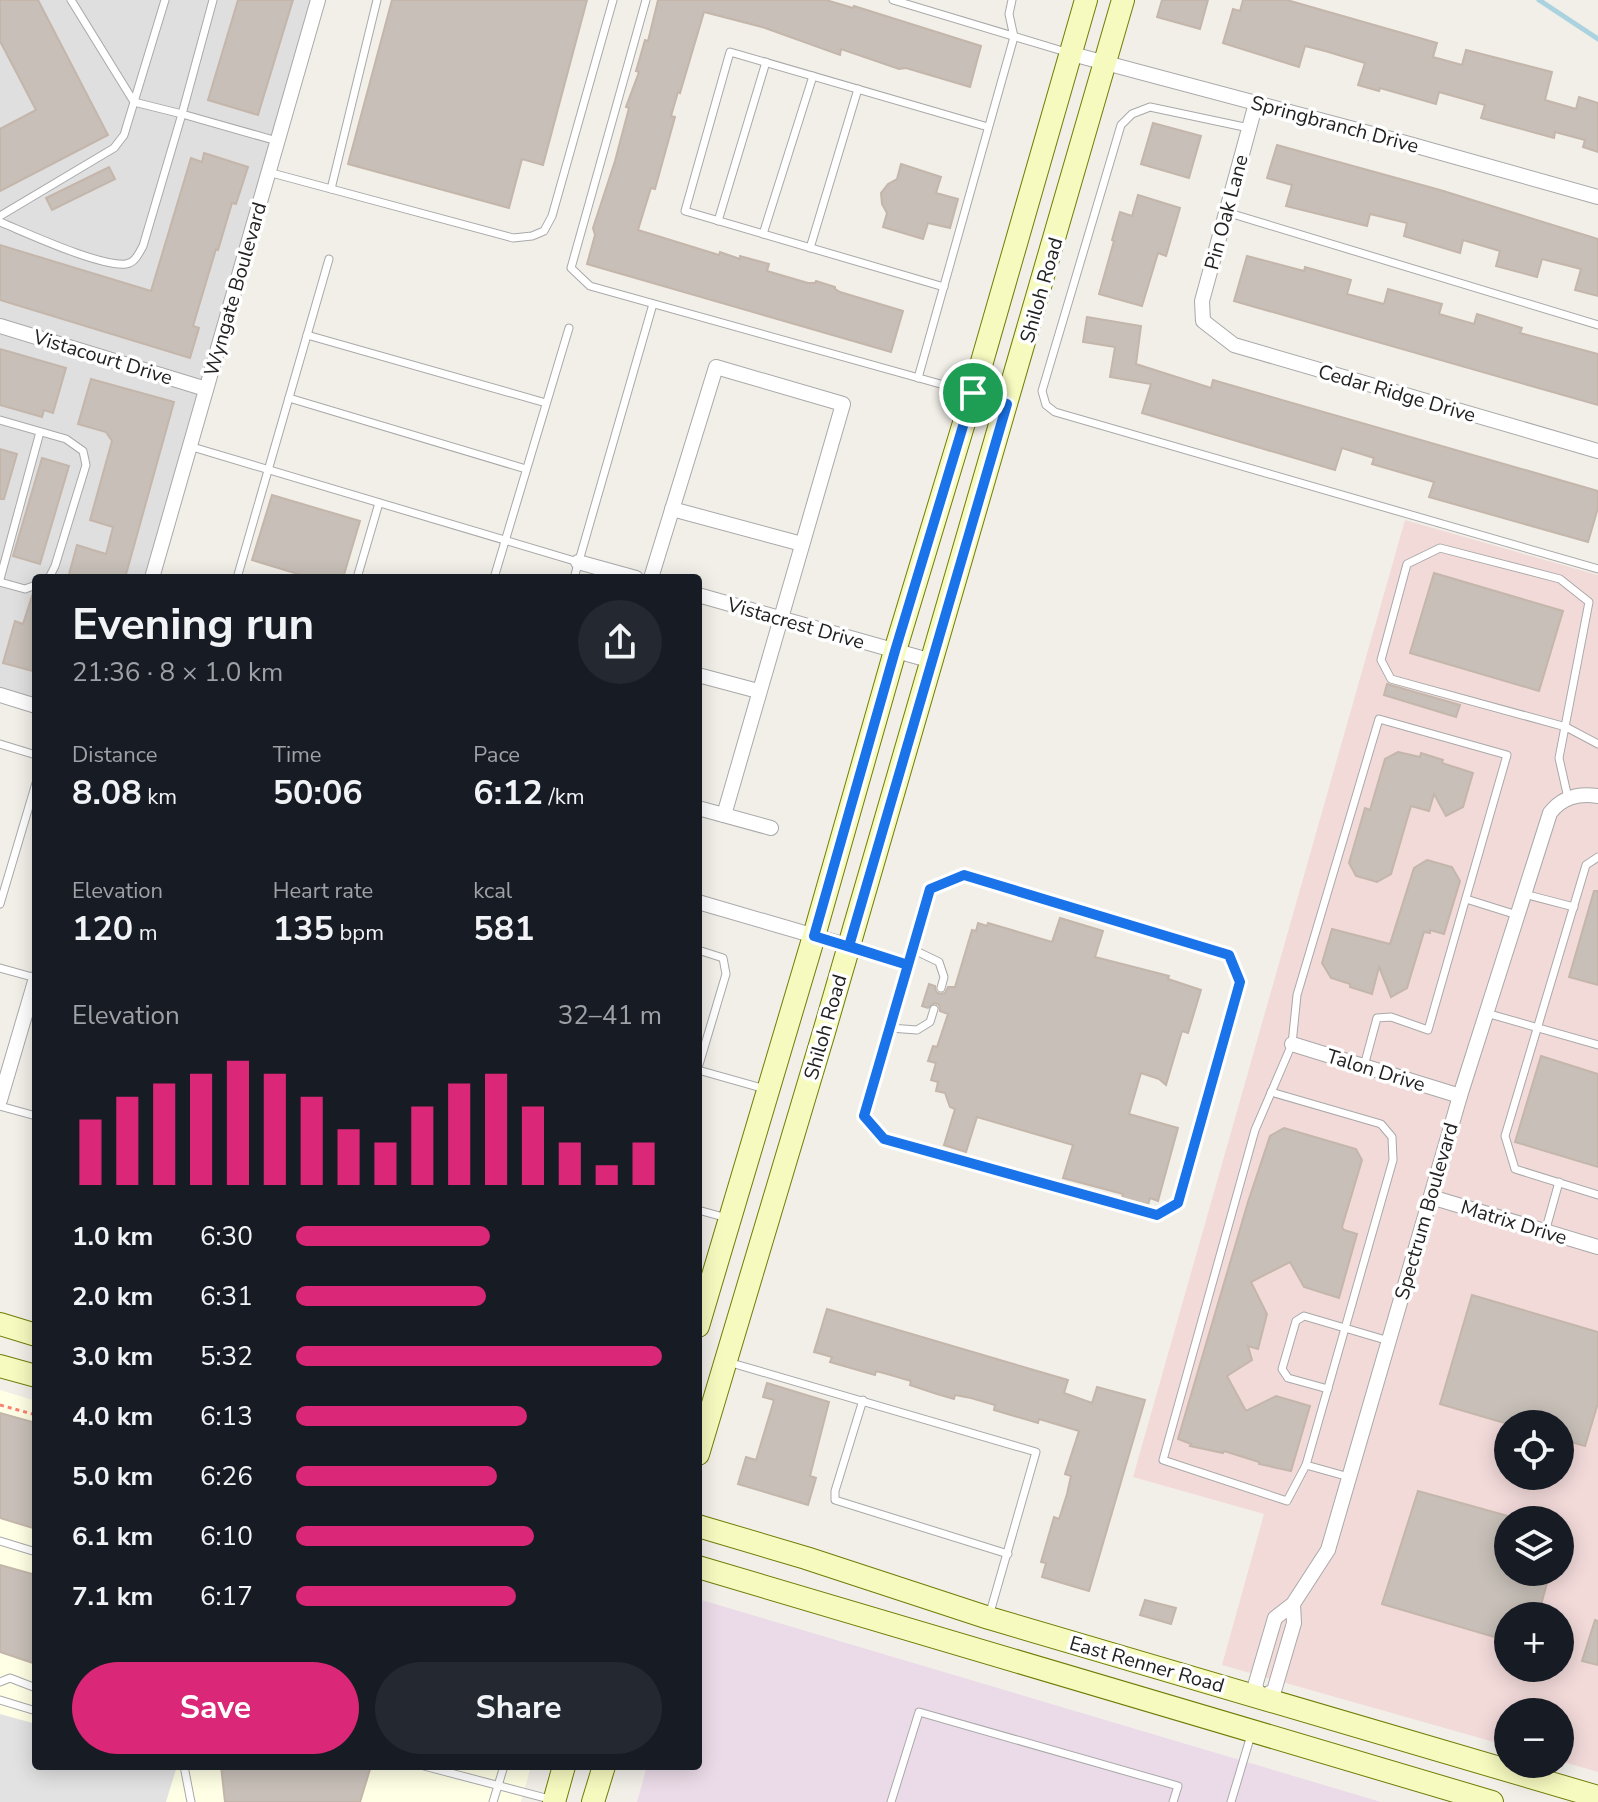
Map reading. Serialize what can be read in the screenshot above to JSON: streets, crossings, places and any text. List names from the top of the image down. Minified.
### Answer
{"streets":{"main road":["Shiloh Road","East Renner Road"],"street":["Springbranch Drive","Pin Oak Lane","Wyngate Boulevard","Vistacourt Drive","Cedar Ridge Drive","Vistacrest Drive","Talon Drive","Spectrum Boulevard","Matrix Drive"]},"crossings":[["Springbranch Drive","Pin Oak Lane"],["Springbranch Drive","Shiloh Road"],["Pin Oak Lane","Cedar Ridge Drive"],["Wyngate Boulevard","Vistacourt Drive"],["Shiloh Road","Vistacrest Drive"],["Talon Drive","Spectrum Boulevard"],["Spectrum Boulevard","Matrix Drive"],["Spectrum Boulevard","East Renner Road"]],"page":{"heading":["Evening run","21:36 · 8 × 1.0 km"],"stats":[["Distance","8.08 km"],["Time","50:06"],["Pace","6:12 /km"],["Elevation","120 m"],["Heart rate","135 bpm"],["kcal","581"]],"chart":["Elevation","32–41 m"],"list":[{"name":"1.0 km","note":"6:30"},{"name":"2.0 km","note":"6:31"},{"name":"3.0 km","note":"5:32"},{"name":"4.0 km","note":"6:13"},{"name":"5.0 km","note":"6:26"},{"name":"6.1 km","note":"6:10"},{"name":"7.1 km","note":"6:17"}],"map_buttons":["+","−"],"buttons":["Save","Share"]}}
